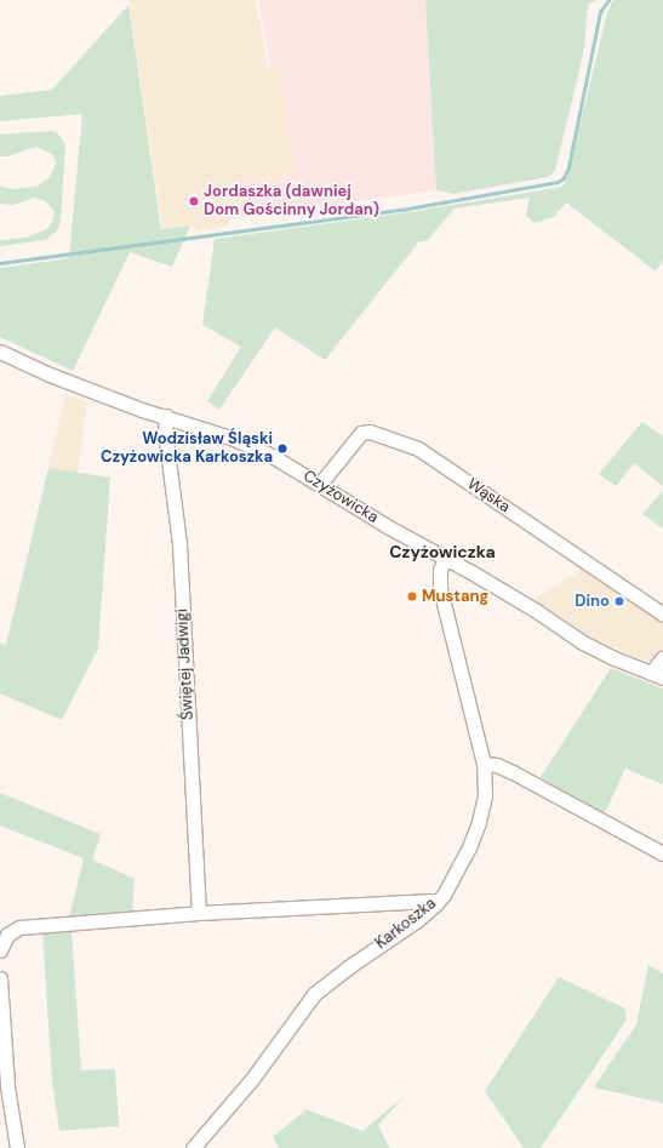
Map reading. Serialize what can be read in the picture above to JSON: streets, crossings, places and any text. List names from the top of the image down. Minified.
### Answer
{"streets":{"street":["Wąska","Czyżowicka","Świętej Jadwigi","Karkoszka"]},"crossings":[["Wąska","Czyżowicka"],["Czyżowicka","Świętej Jadwigi"],["Czyżowicka","Karkoszka"]],"districts":["Czyżowiczka"],"places":["Jordaszka (dawniej Dom Gościnny Jordan)","Wodzisław Śląski Czyżowicka Karkoszka","Mustang","Dino"]}
